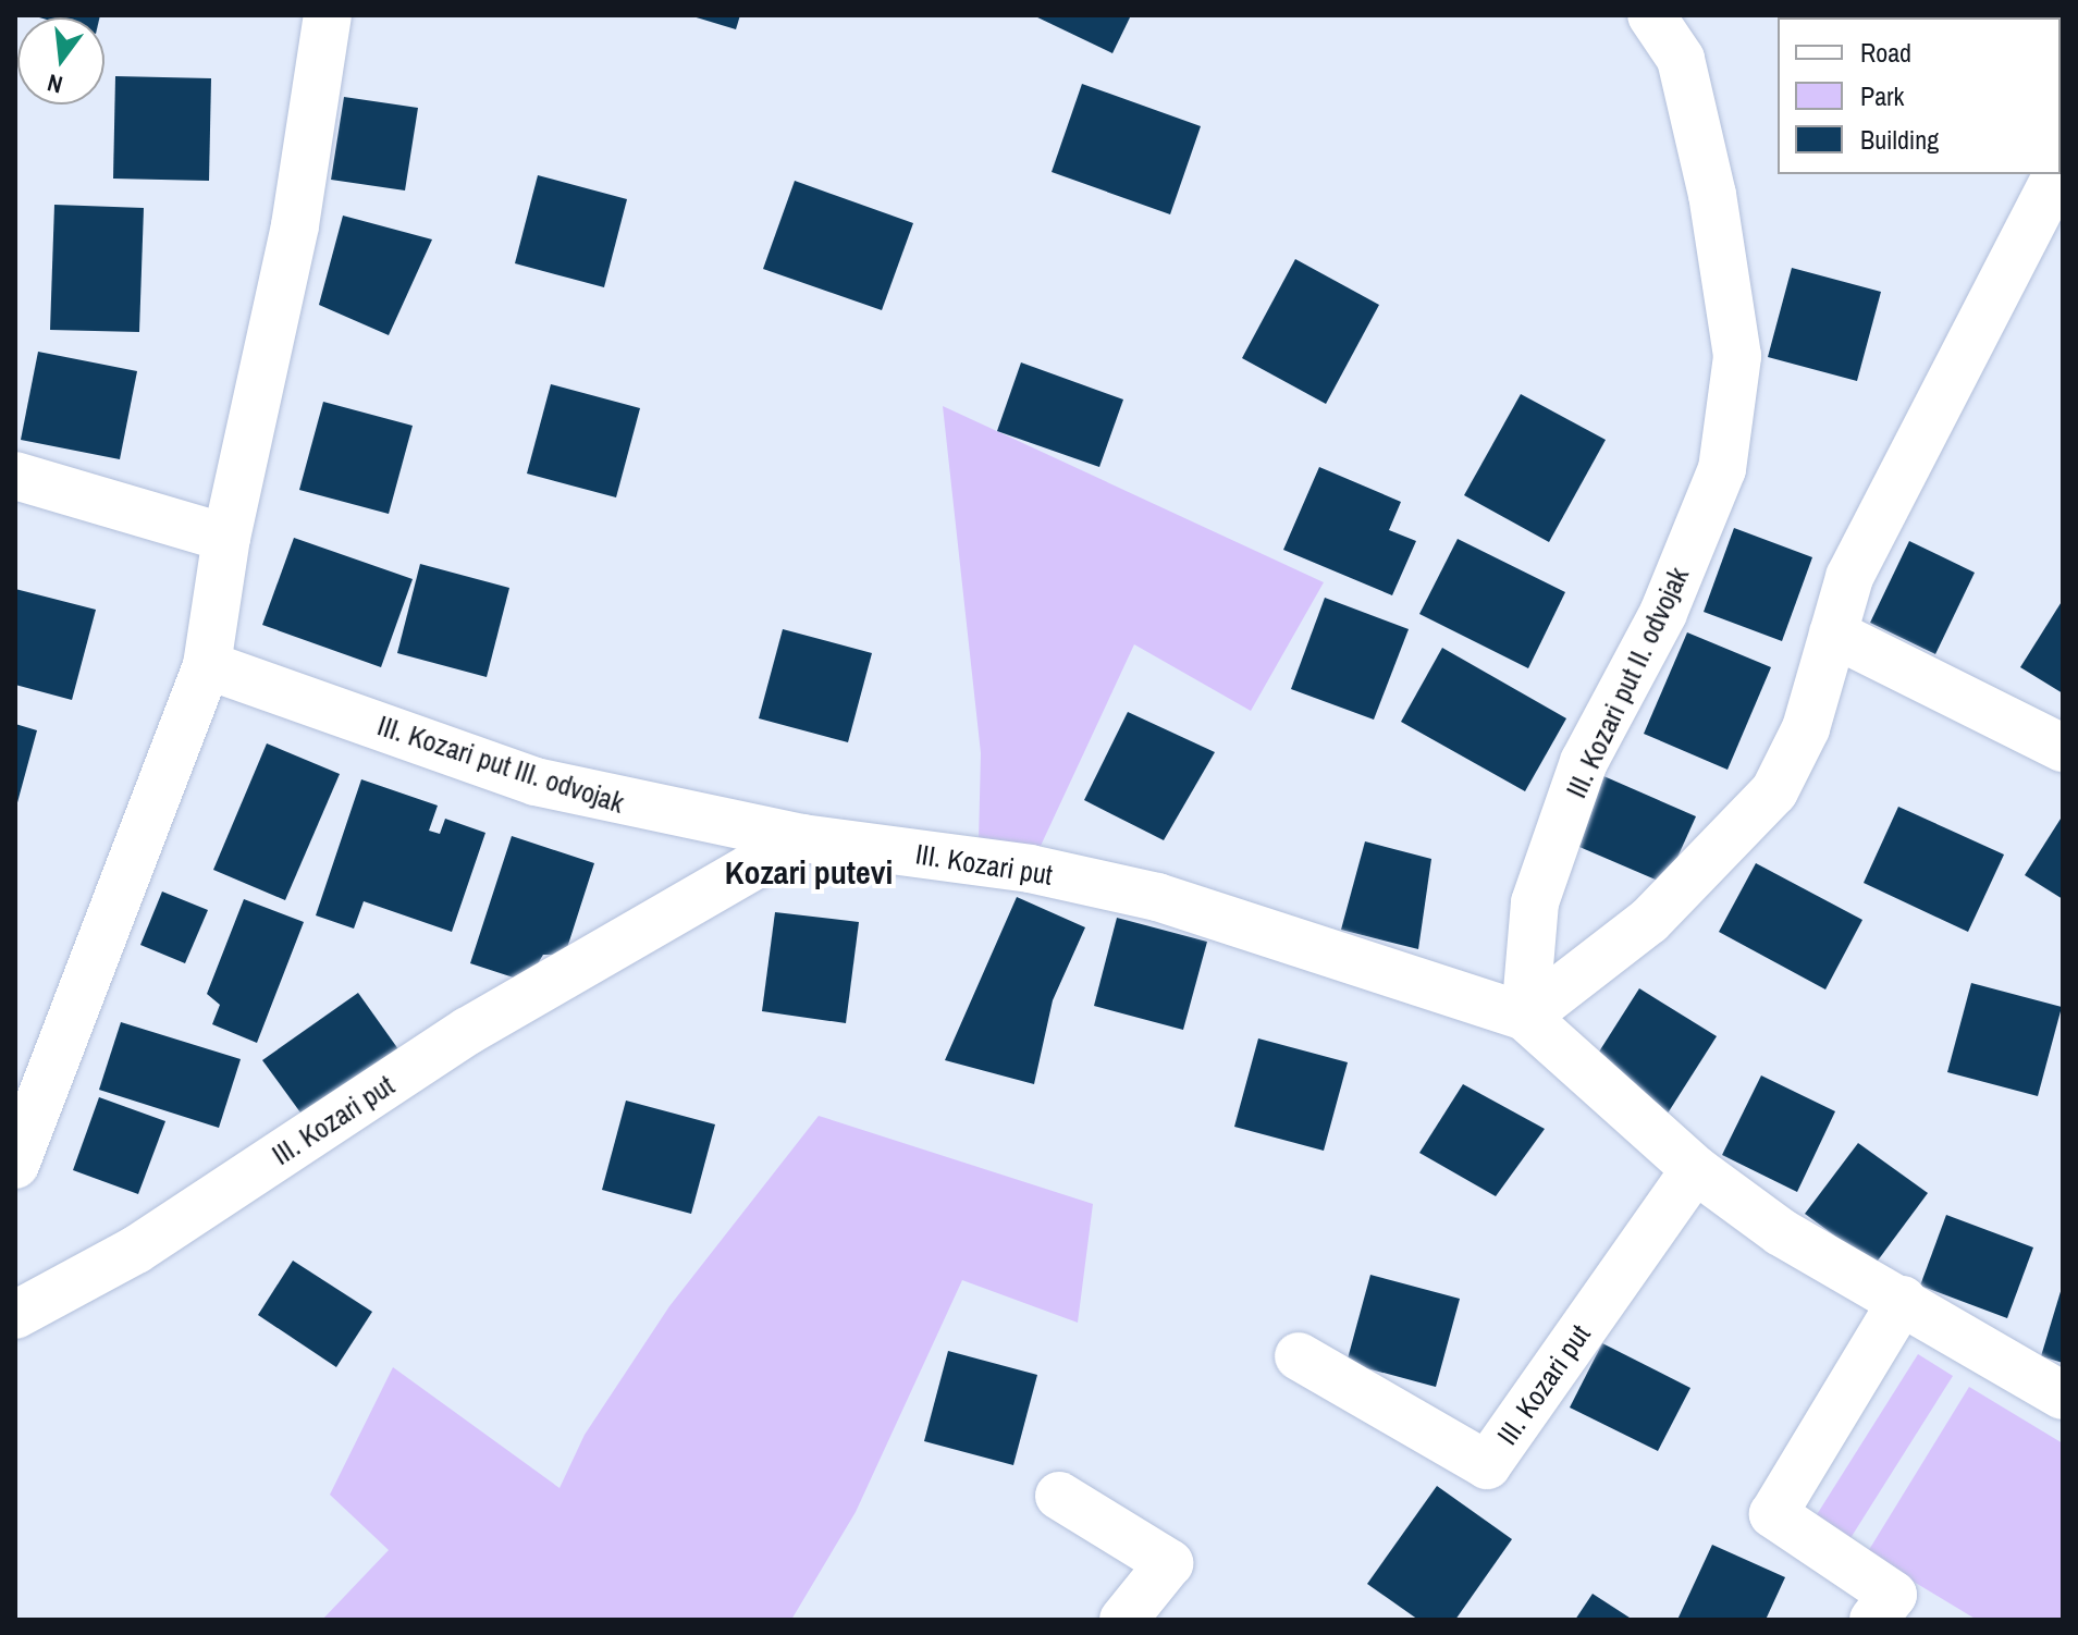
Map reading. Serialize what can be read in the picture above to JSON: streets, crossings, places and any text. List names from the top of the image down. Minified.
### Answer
{"streets":{"street":["III. Kozari put II. odvojak","III. Kozari put III. odvojak","III. Kozari put"]},"crossings":[["III. Kozari put II. odvojak","III. Kozari put"],["III. Kozari put III. odvojak","III. Kozari put"]],"districts":["Kozari putevi"],"legend":["Road","Park","Building"],"north":"bottom"}
